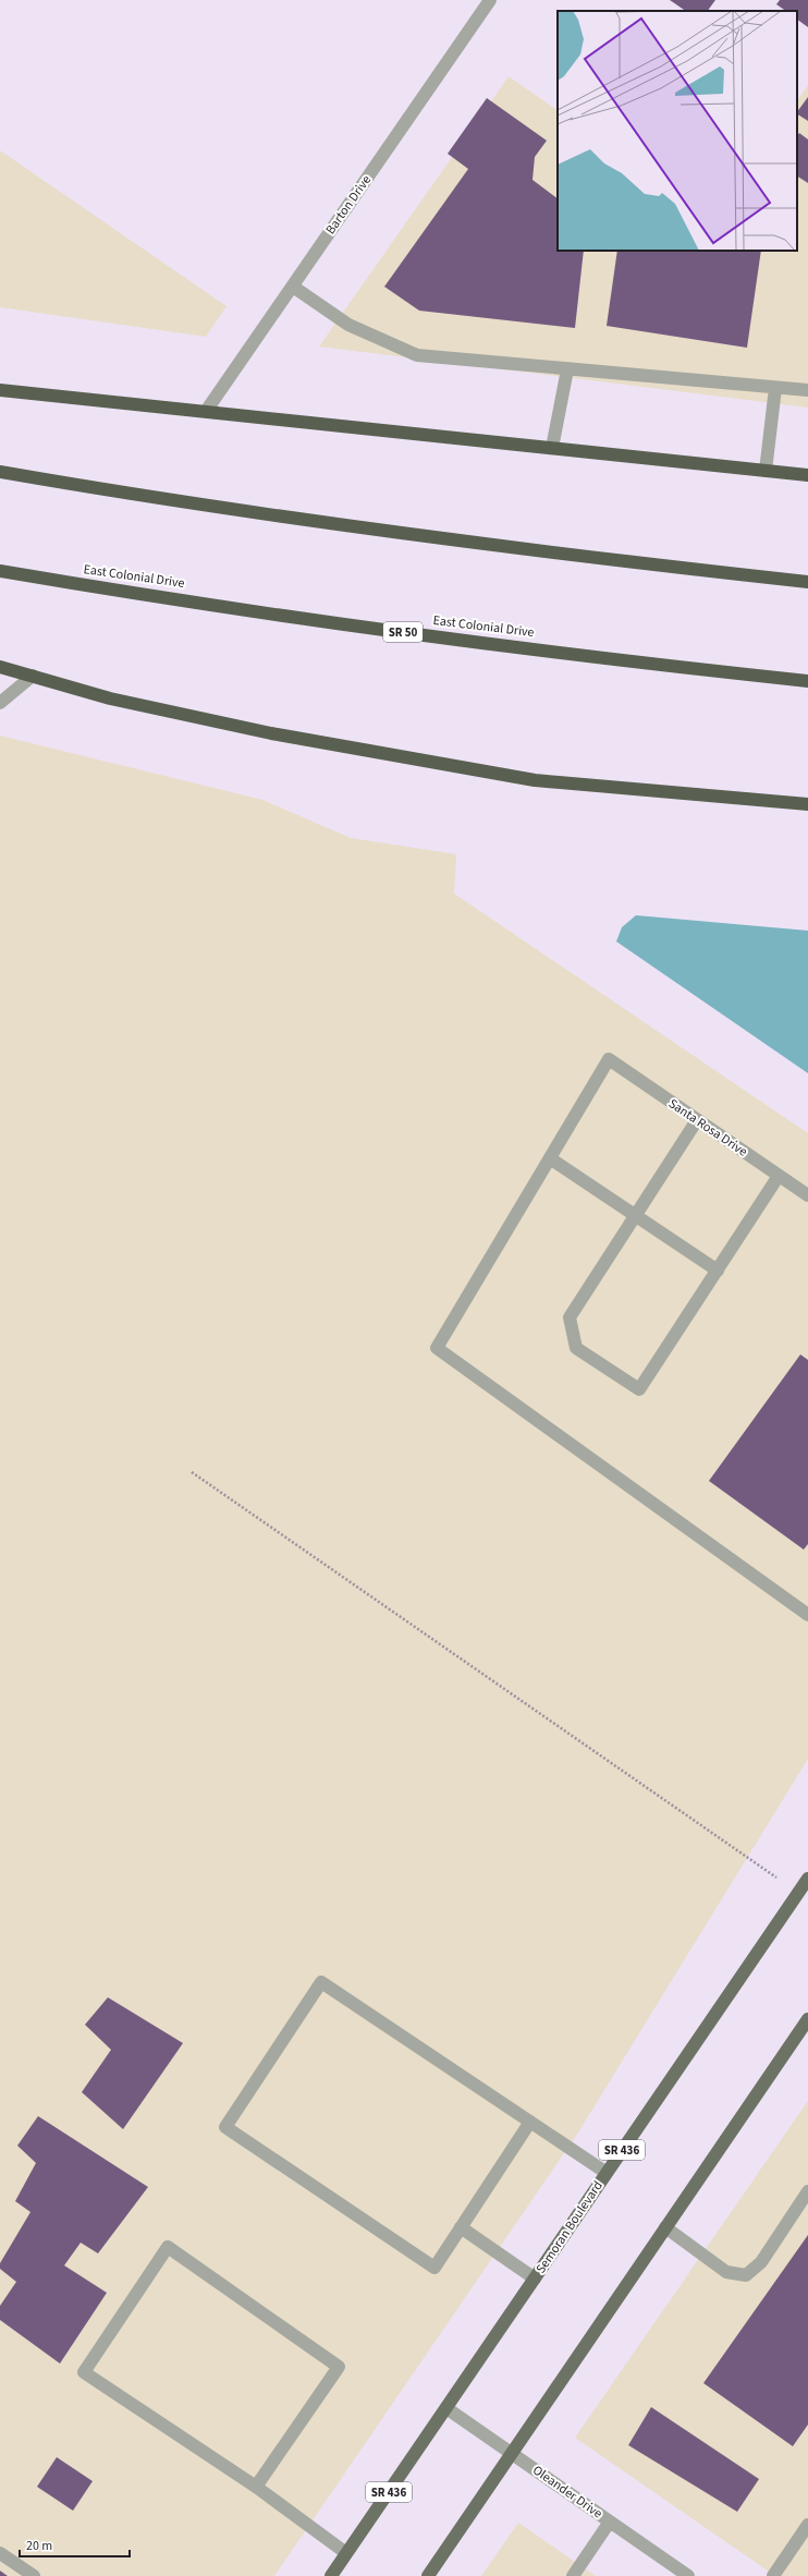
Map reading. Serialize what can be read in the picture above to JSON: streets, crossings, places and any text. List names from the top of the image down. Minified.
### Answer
{"streets":{"highway":["East Colonial Drive","SR 50"],"main road":["SR 436","Semoran Boulevard"],"street":["Barton Drive","Santa Rosa Drive","Oleander Drive"]},"crossings":[["Semoran Boulevard","Oleander Drive"]],"scale_bar":"20 m"}
